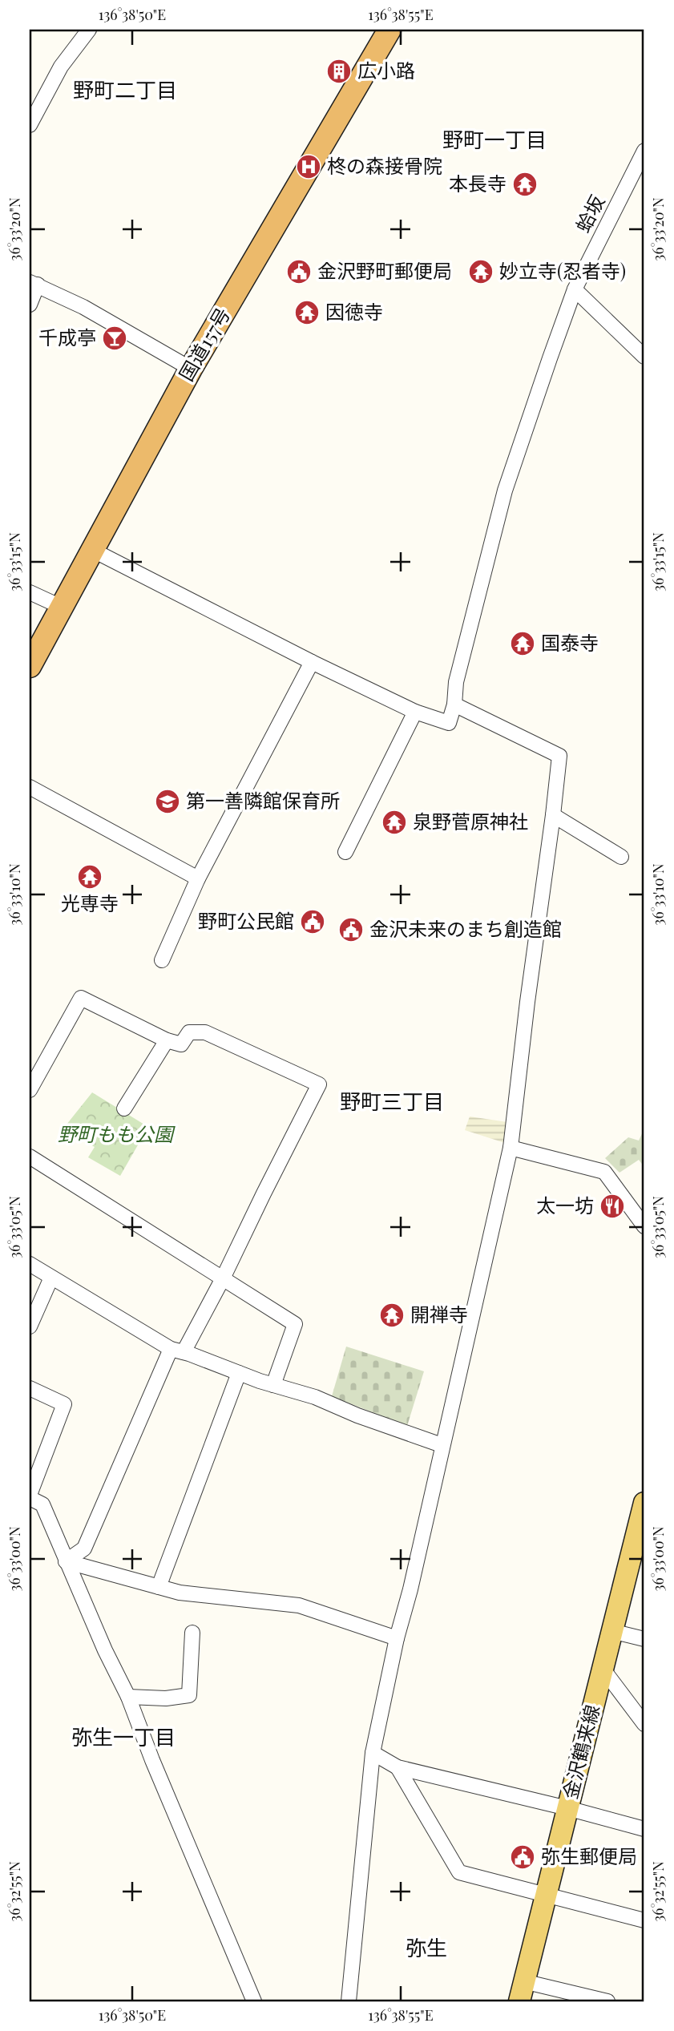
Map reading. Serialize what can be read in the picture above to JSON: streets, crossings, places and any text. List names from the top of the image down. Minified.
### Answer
{"streets":{"highway":["国道157号"],"main road":["金沢鶴来線"],"street":["蛤坂"]},"districts":["野町二丁目","野町一丁目","野町三丁目","弥生一丁目","弥生"],"parks":["野町もも公園"],"places":{"building":["広小路"],"hospital":["柊の森接骨院"],"temple":["本長寺","妙立寺(忍者寺)","因徳寺","国泰寺","泉野菅原神社","光専寺","開禅寺"],"public building":["金沢野町郵便局","野町公民館","金沢未来のまち創造館","弥生郵便局"],"bar":["千成亭"],"school or university":["第一善隣館保育所"],"restaurant":["太一坊"]},"coordinates":["136°38'50\"E","136°38'55\"E","36°33'20\"N","36°33'15\"N","36°33'10\"N","36°33'05\"N","36°33'00\"N","36°32'55\"N"]}
